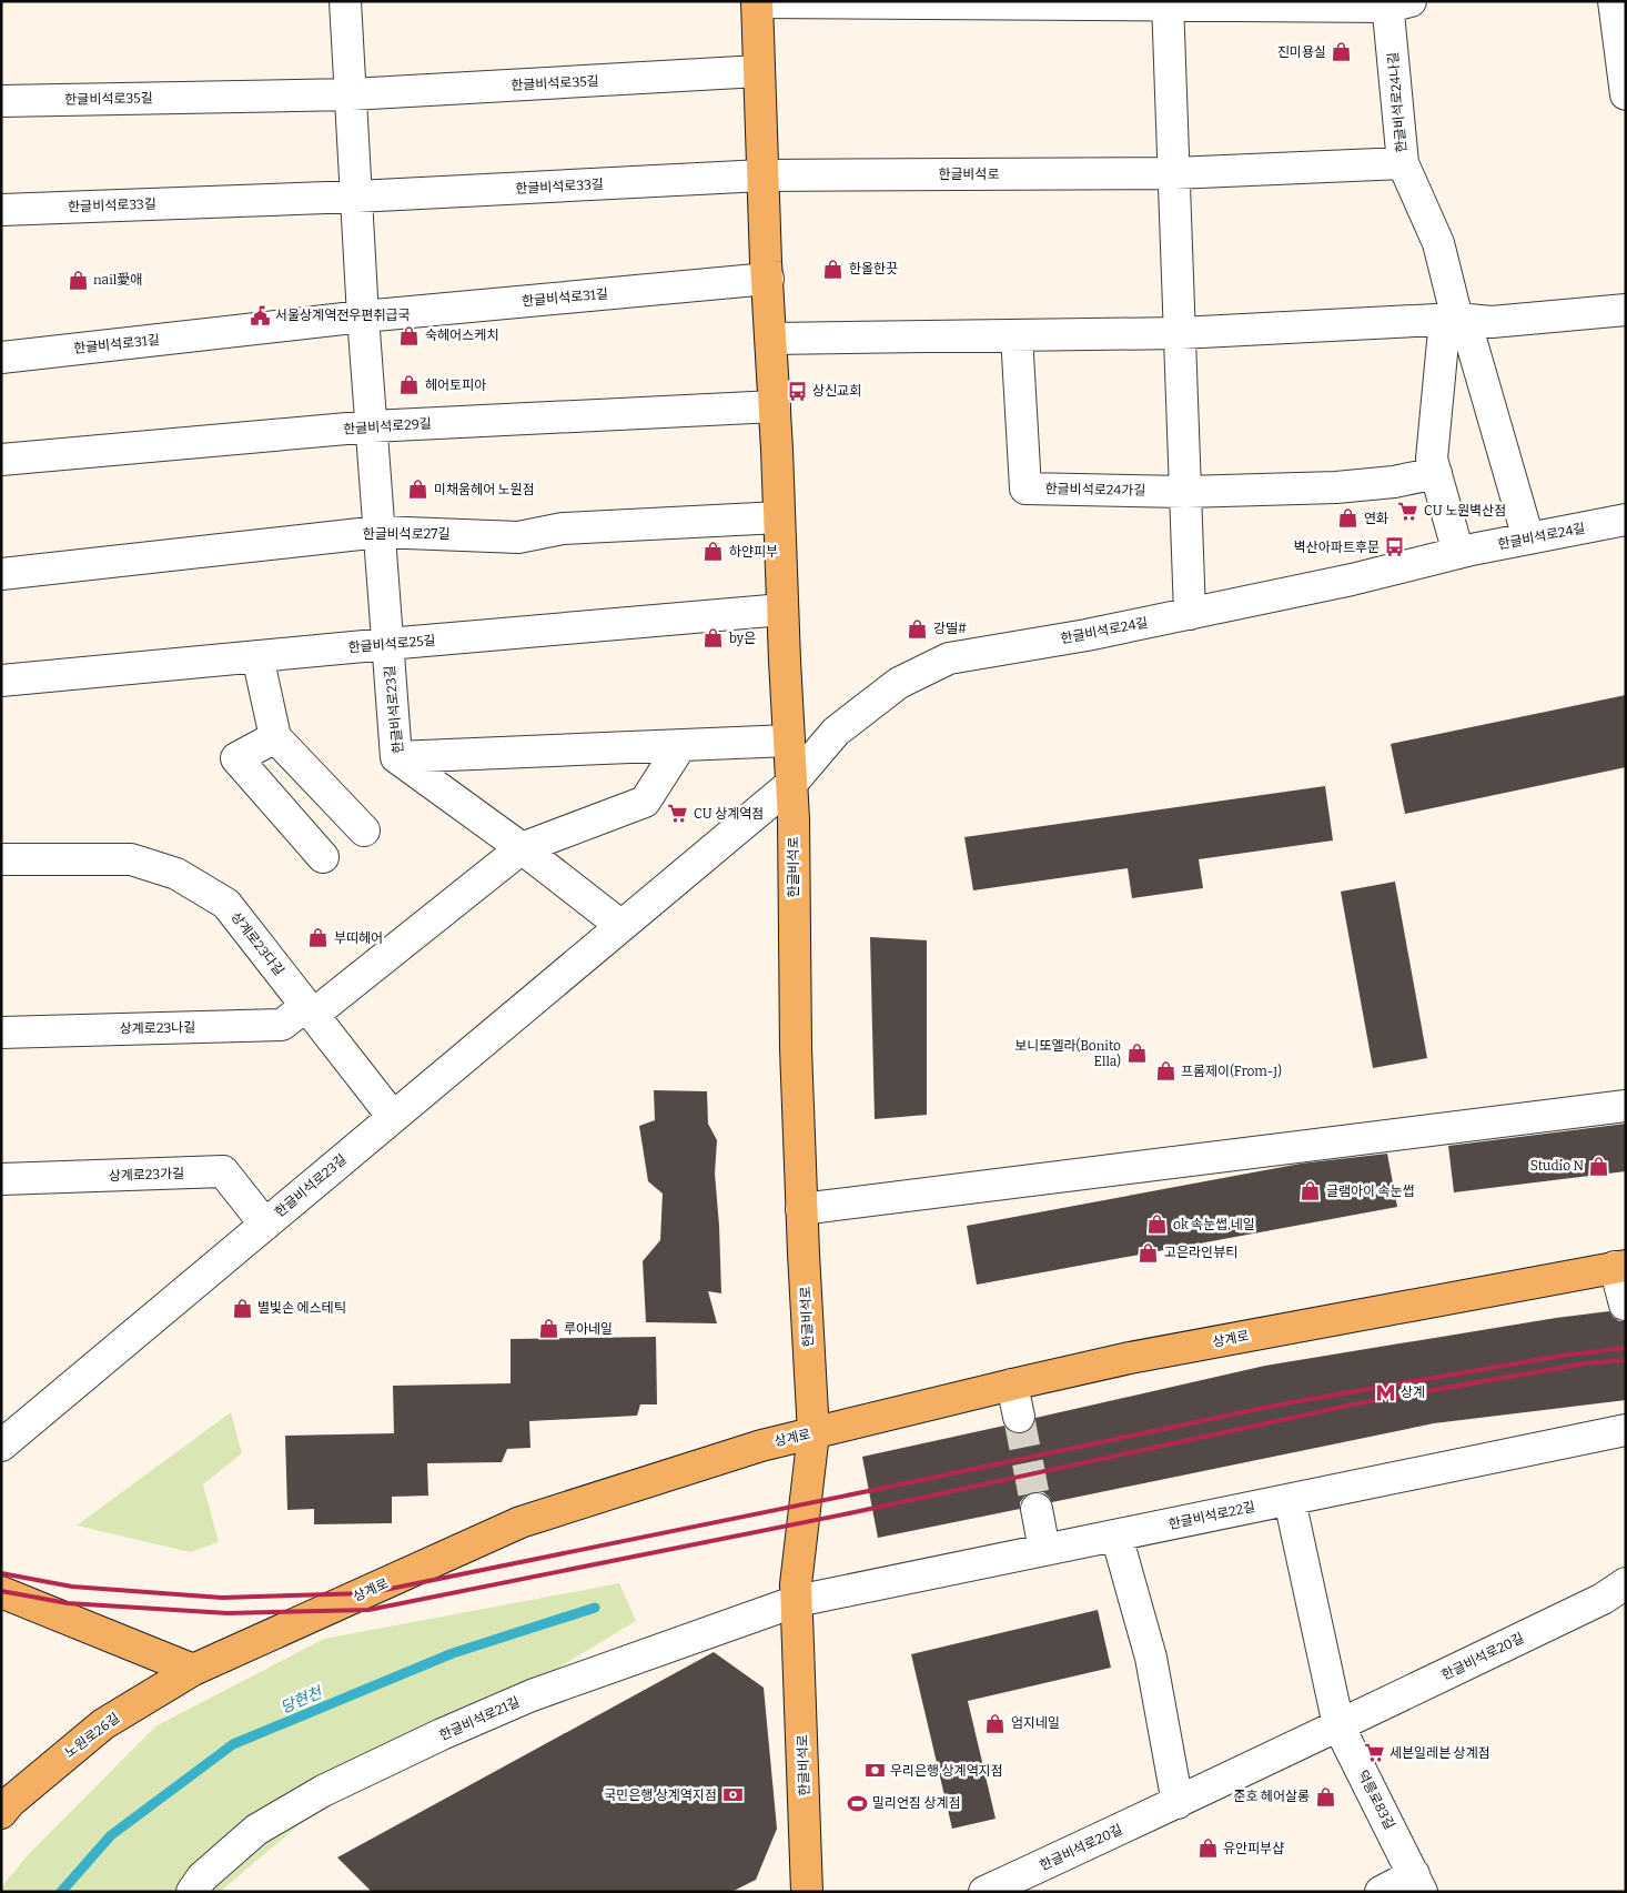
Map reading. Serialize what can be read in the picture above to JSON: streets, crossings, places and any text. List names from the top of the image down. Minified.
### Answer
{"streets":{"main road":["한글비석로","상계로","노원로26길"],"street":["한글비석로35길","한글비석로24나길","한글비석로33길","한글비석로31길","한글비석로29길","한글비석로24가길","한글비석로27길","한글비석로24길","한글비석로25길","한글비석로23길","상계로23다길","상계로23나길","상계로23가길","한글비석로22길","한글비석로20길","한글비석로21길","덕릉로83길"]},"crossings":[["한글비석로35길","한글비석로"],["한글비석로24나길","한글비석로24길"],["한글비석로","한글비석로33길"],["한글비석로","한글비석로31길"],["한글비석로","한글비석로29길"],["한글비석로","한글비석로27길"],["한글비석로","한글비석로24길"],["한글비석로","한글비석로25길"],["한글비석로","한글비석로23길"],["한글비석로","상계로"],["한글비석로","한글비석로22길"],["한글비석로","한글비석로21길"],["한글비석로31길","한글비석로23길"],["한글비석로29길","한글비석로23길"],["한글비석로27길","한글비석로23길"],["한글비석로24길","한글비석로23길"],["한글비석로25길","한글비석로23길"],["한글비석로23길","상계로23다길"],["한글비석로23길","상계로23나길"],["한글비석로23길","상계로23가길"],["상계로23다길","상계로23나길"],["상계로","노원로26길"],["한글비석로22길","한글비석로21길"],["한글비석로20길","덕릉로83길"]],"water":["당현천"],"places":{"shop":["진미용실","한올한끗","nail愛애","숙헤어스케치","헤어토피아","미채움헤어 노원점","연화","하얀피부","강띨#","by은","부띠헤어","보니또엘라(Bonito Ella)","프롬제이(From-J)","Studio N","글램아이 속눈썹","ok 속눈썹.네일","고은라인뷰티","별빛손 에스테틱","루아네일","엄지네일","준호 헤어살롱","유안피부샵"],"public building":["서울상계역전우편취급국"],"bus stop":["상신교회","벽산아파트후문"],"supermarket":["CU 노원벽산점","CU 상계역점","세븐일레븐 상계점"],"metro station":["상계"],"bank":["우리은행 상계역지점","국민은행 상계역지점"],"sports":["밀리언짐 상계점"]}}
